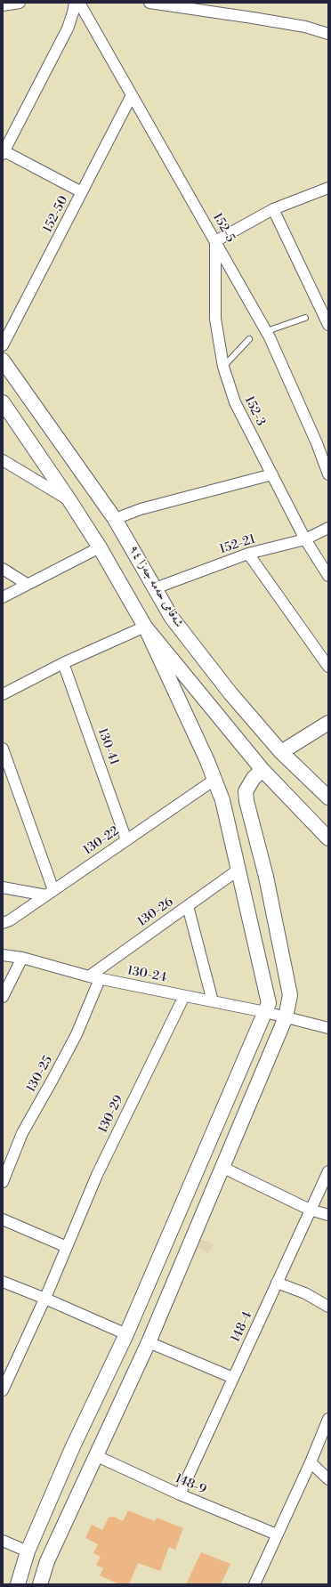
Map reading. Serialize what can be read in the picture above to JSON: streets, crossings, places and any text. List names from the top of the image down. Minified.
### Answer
{"streets":{"street":["152-50","152-5","152-3","152-21","شەقامی حەمە جەزا ٩٤","130-41","130-22","130-26","130-24","130-25","130-29","148-4","148-9"]},"crossings":[["152-50","152-5"],["152-5","152-3"],["152-3","152-21"],["152-21","شەقامی حەمە جەزا ٩٤"],["130-41","130-22"],["130-26","130-24"],["130-24","130-25"],["130-24","130-29"],["148-4","148-9"]]}
